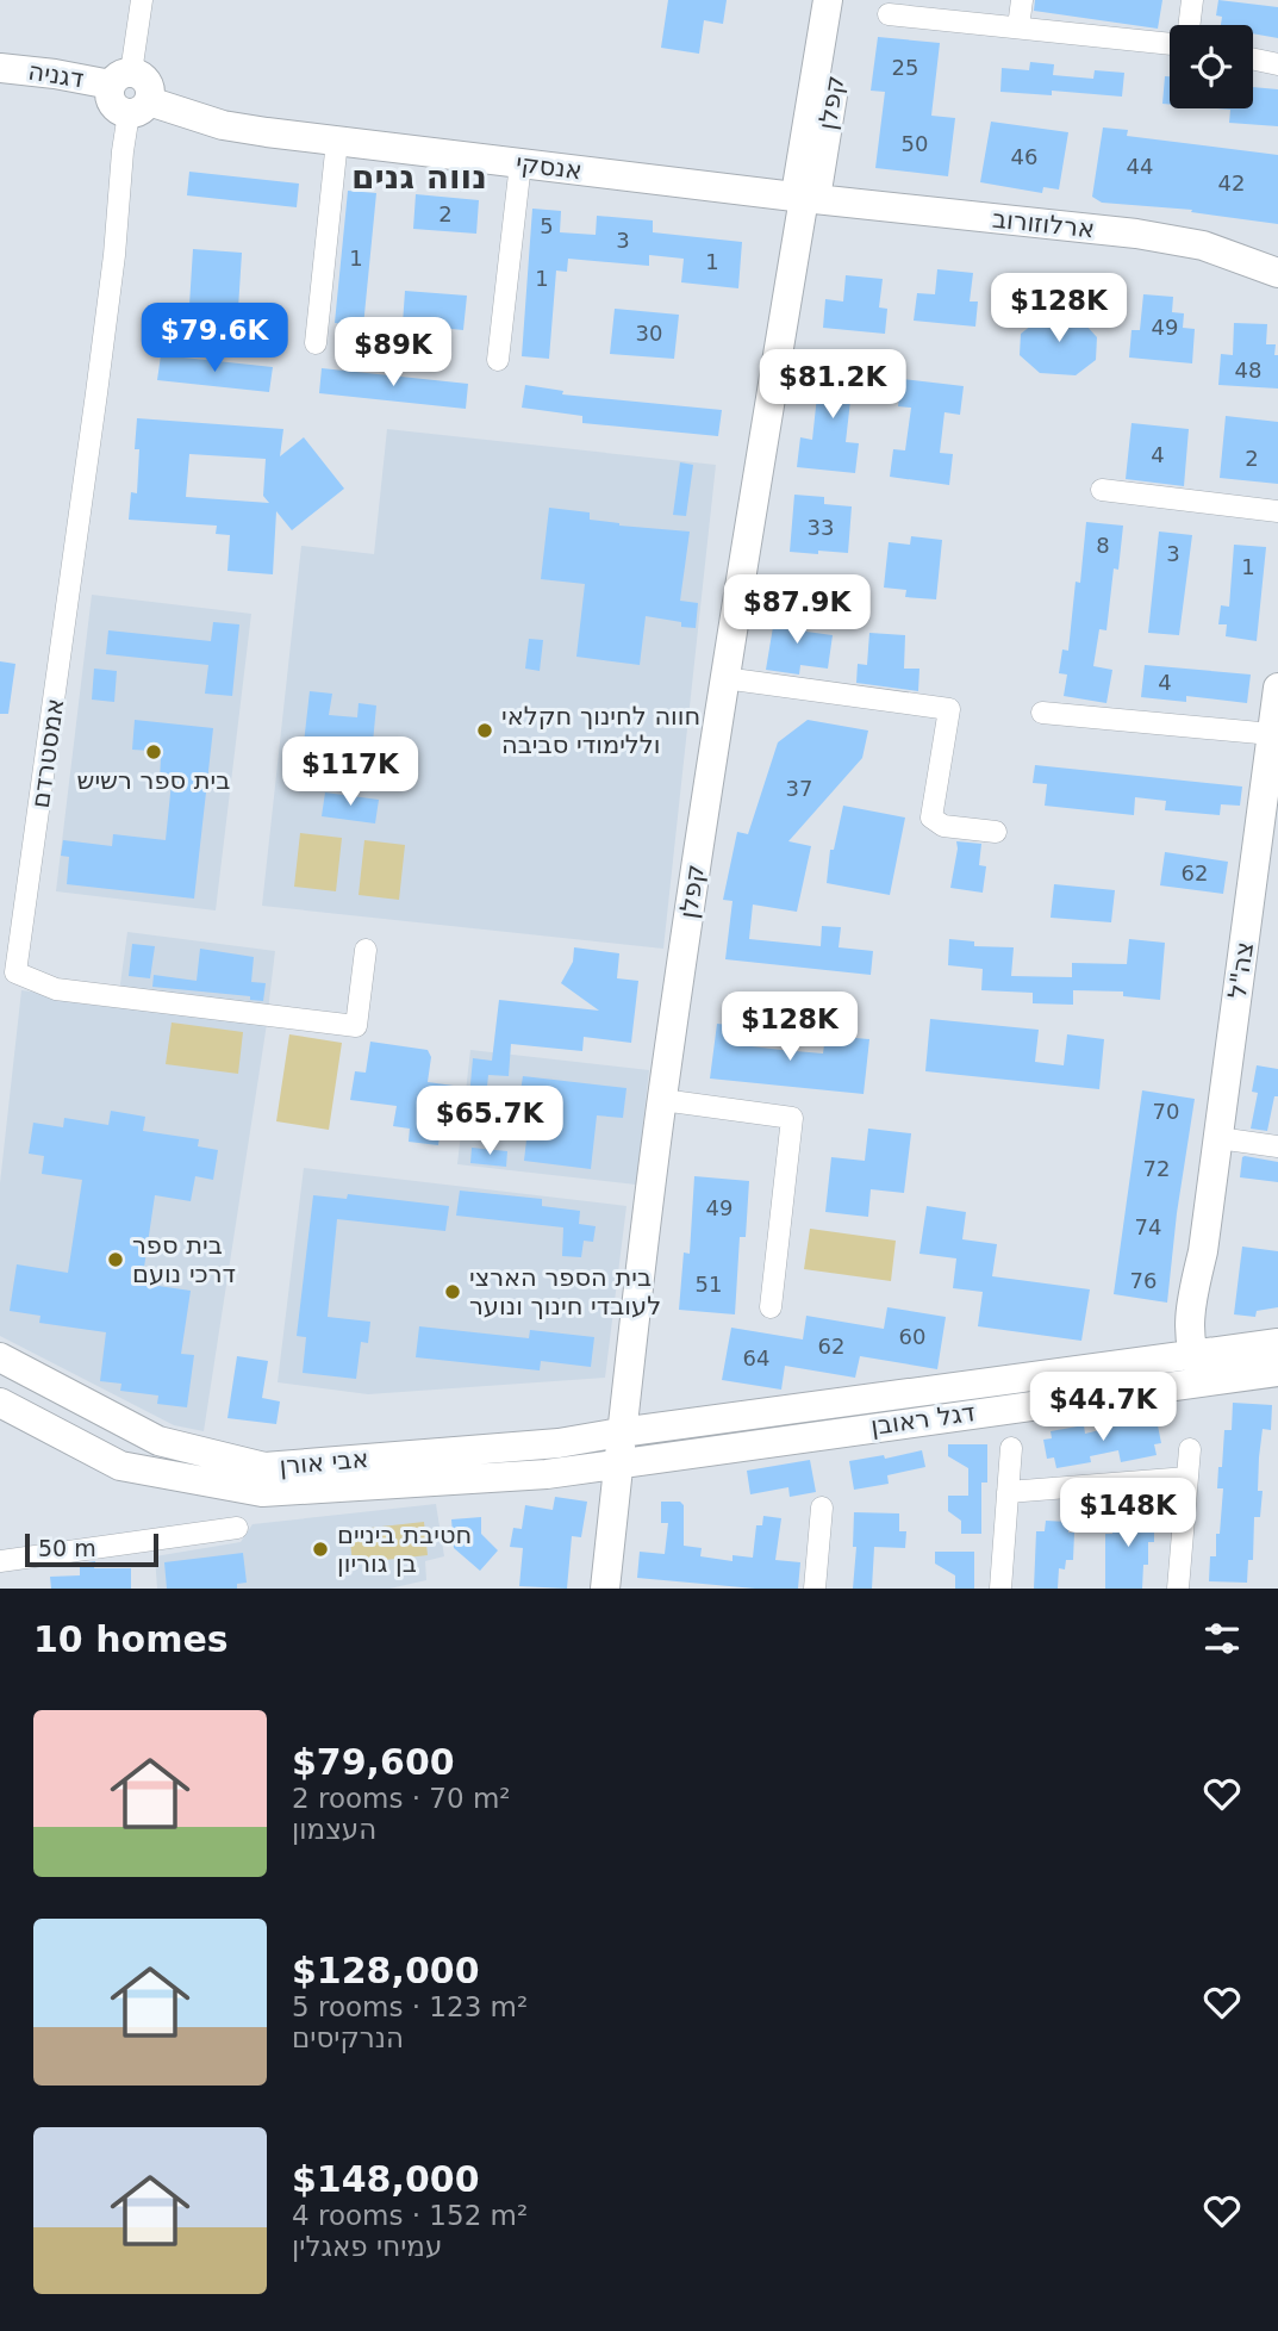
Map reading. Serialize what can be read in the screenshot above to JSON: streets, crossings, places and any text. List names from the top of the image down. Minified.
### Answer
{"streets":{"street":["דגניה","קפלן","אנסקי","ארלוזורוב","אמסטרדם","צה\"ל","דגל ראובן","אבי אורן"]},"crossings":[["קפלן","אנסקי"],["קפלן","ארלוזורוב"],["קפלן","דגל ראובן"],["קפלן","אבי אורן"],["אנסקי","ארלוזורוב"],["אנסקי","אמסטרדם"],["צה\"ל","דגל ראובן"],["דגל ראובן","אבי אורן"]],"districts":["נווה גנים"],"places":["חווה לחינוך חקלאי וללימודי סביבה","בית ספר רשיש","בית ספר דרכי נועם","בית הספר הארצי לעובדי חינוך ונוער","חטיבת ביניים בן גוריון"],"house_numbers":["25","50","46","44","42","2","5","3","1","1","1","49","30","48","4","2","33","8","3","1","4","37","62","70","72","49","74","76","51","60","62","64"],"scale_bar":"50 m","page":{"price":["$128K","$79.6K","$89K","$81.2K","$87.9K","$117K","$128K","$65.7K","$44.7K","$148K"],"scale":"50 m","heading":"10 homes","list":[{"name":"$79,600","note":"2 rooms · 70 m² · העצמון"},{"name":"$128,000","note":"5 rooms · 123 m² · הנרקיסים"},{"name":"$148,000","note":"4 rooms · 152 m² · עמיחי פאגלין"}]}}
